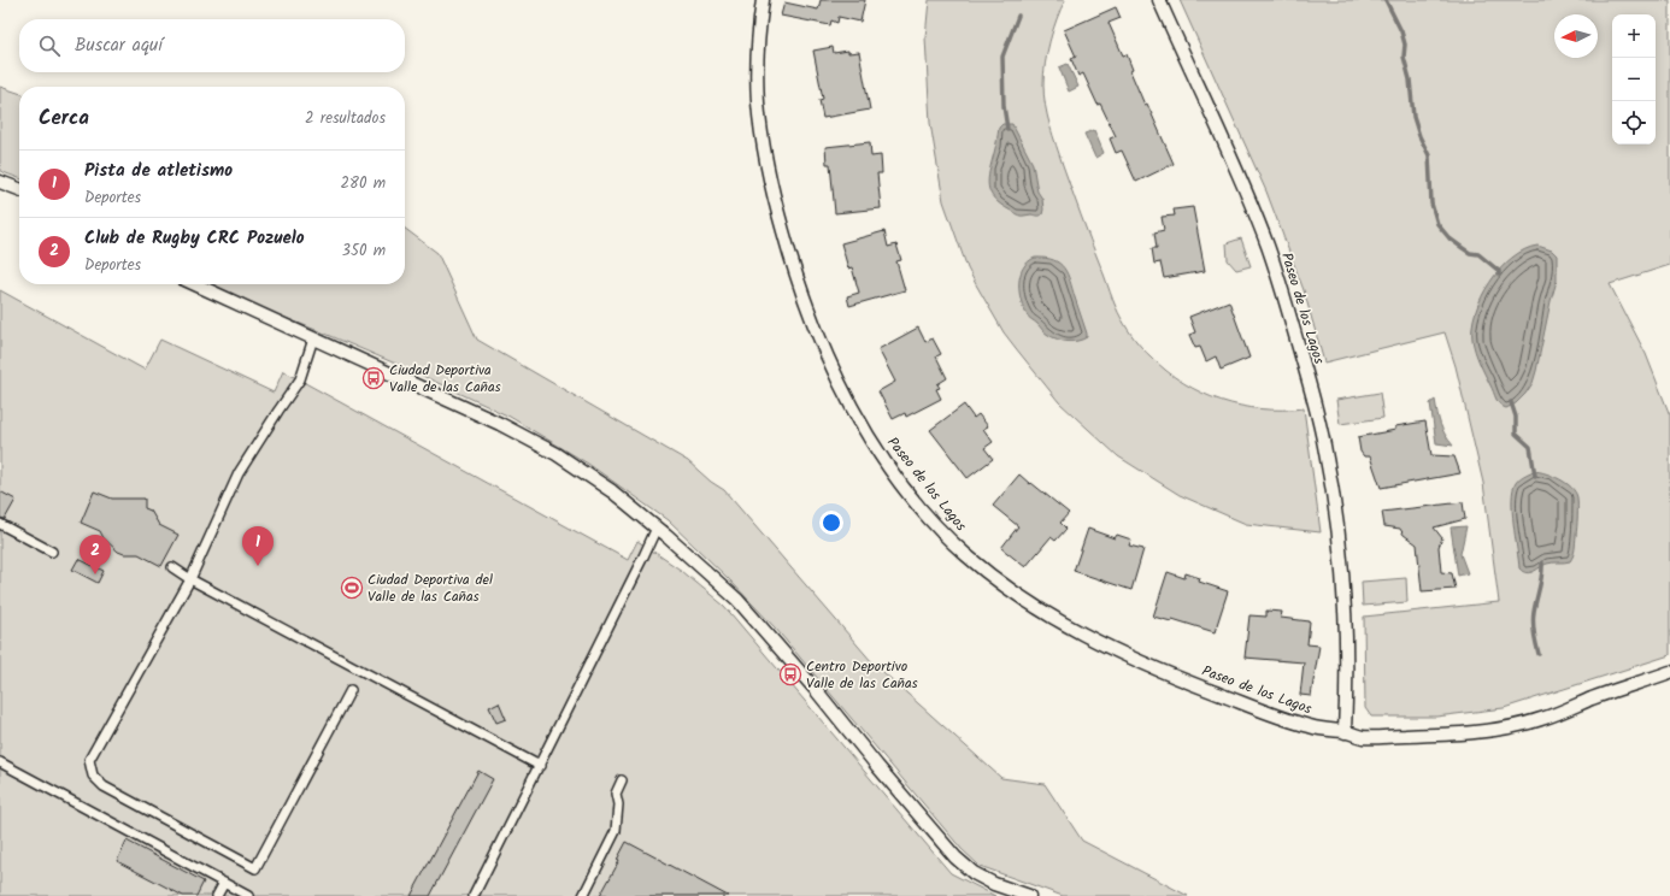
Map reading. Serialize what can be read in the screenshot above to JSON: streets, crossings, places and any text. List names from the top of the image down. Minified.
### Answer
{"streets":{"street":["Paseo de los Lagos"]},"places":{"bus stop":["Ciudad Deportiva Valle de las Cañas","Centro Deportivo Valle de las Cañas"],"sports":["Ciudad Deportiva del Valle de las Cañas"]},"north":"left","page":{"map_buttons":["+","−"],"search":"Buscar aquí","heading":["Cerca","2 resultados"],"list":[{"mark":"1","name":"Pista de atletismo","note":"Deportes","value":"280 m"},{"mark":"2","name":"Club de Rugby CRC Pozuelo","note":"Deportes","value":"350 m"}],"pins":["1","2"]}}
